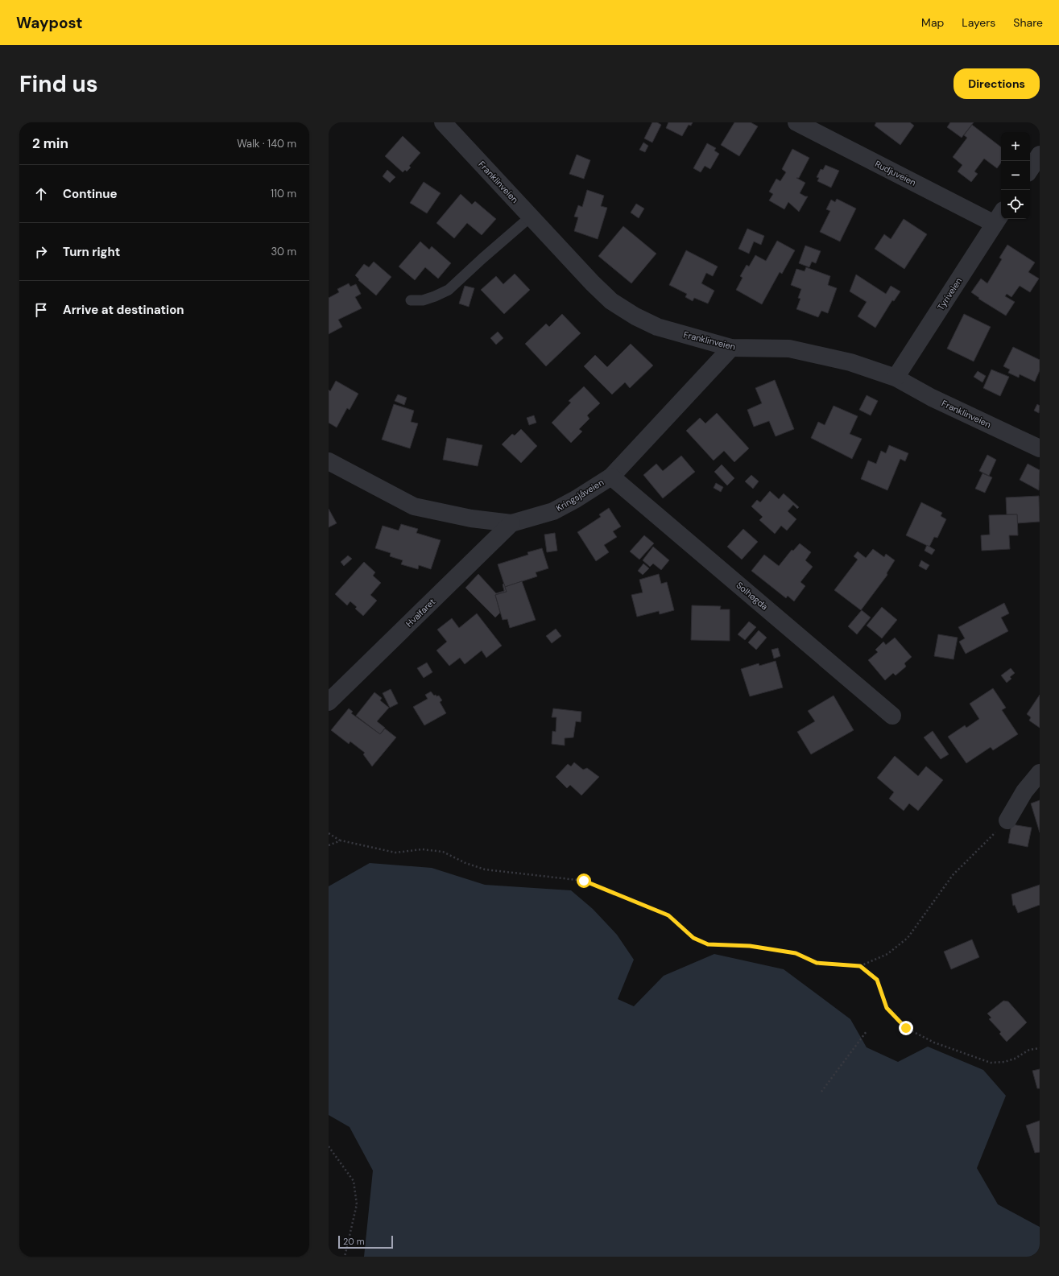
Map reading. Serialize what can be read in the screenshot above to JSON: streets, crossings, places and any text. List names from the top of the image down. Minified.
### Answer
{"streets":{"street":["Rudjuveien","Franklinveien","Tyriveien","Kringsjåveien","Solhøgda","Hvalfaret"]},"crossings":[["Rudjuveien","Tyriveien"],["Franklinveien","Tyriveien"],["Franklinveien","Kringsjåveien"],["Kringsjåveien","Solhøgda"],["Kringsjåveien","Hvalfaret"]],"scale_bar":"20 m","page":{"header":"Waypost","nav":["Map","Layers","Share"],"buttons":"Directions","title":"Find us","heading":["2 min","Walk · 140 m"],"map_buttons":["+","−"],"list":[["Continue","110 m"],["Turn right","30 m"],"Arrive at destination"],"scale":"20 m"}}
